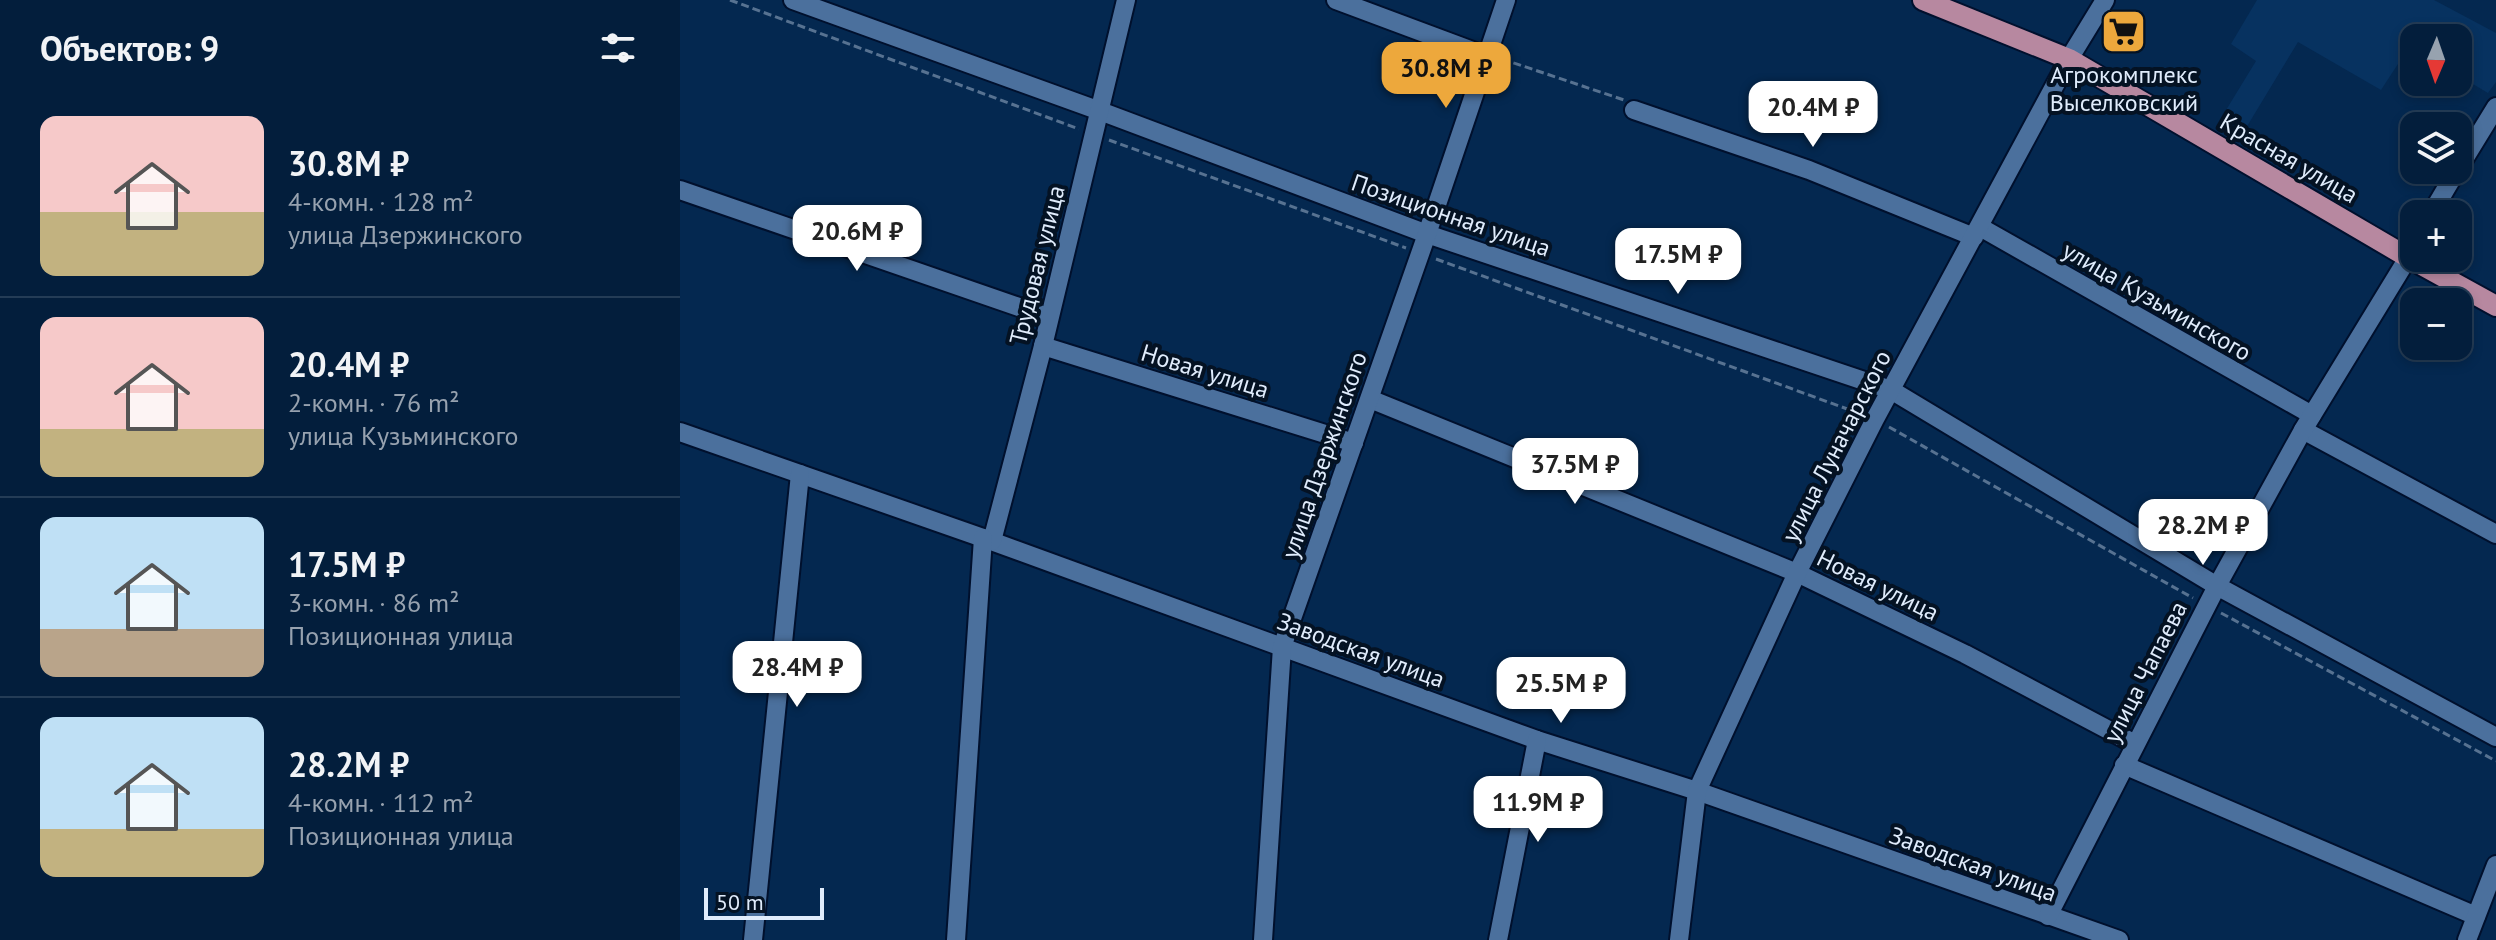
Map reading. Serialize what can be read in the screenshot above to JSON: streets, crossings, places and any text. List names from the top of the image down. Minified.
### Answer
{"streets":{"main road":["Красная улица"],"street":["Позиционная улица","Трудовая улица","улица Кузьминского","Новая улица","улица Луначарского","улица Дзержинского","Заводская улица","улица Чапаева"]},"crossings":[["Красная улица","улица Луначарского"],["Позиционная улица","Трудовая улица"],["Позиционная улица","улица Луначарского"],["Позиционная улица","улица Дзержинского"],["Позиционная улица","улица Чапаева"],["Трудовая улица","Новая улица"],["Трудовая улица","Заводская улица"],["улица Кузьминского","улица Луначарского"],["улица Кузьминского","улица Чапаева"],["Новая улица","улица Луначарского"],["Новая улица","улица Дзержинского"],["Новая улица","улица Чапаева"],["улица Луначарского","Заводская улица"],["улица Дзержинского","Заводская улица"],["Заводская улица","улица Чапаева"]],"places":{"supermarket":["Агрокомплекс Выселковский"]},"scale_bar":"50 m","north":"bottom","page":{"heading":"Объектов: 9","map_buttons":["+","−"],"price":["30.8M ₽","20.4M ₽","20.6M ₽","17.5M ₽","37.5M ₽","28.2M ₽","28.4M ₽","25.5M ₽","11.9M ₽"],"list":[{"name":"30.8M ₽","note":"4-комн. · 128 m² · улица Дзержинского"},{"name":"20.4M ₽","note":"2-комн. · 76 m² · улица Кузьминского"},{"name":"17.5M ₽","note":"3-комн. · 86 m² · Позиционная улица"},{"name":"28.2M ₽","note":"4-комн. · 112 m² · Позиционная улица"}],"scale":"50 m"}}
